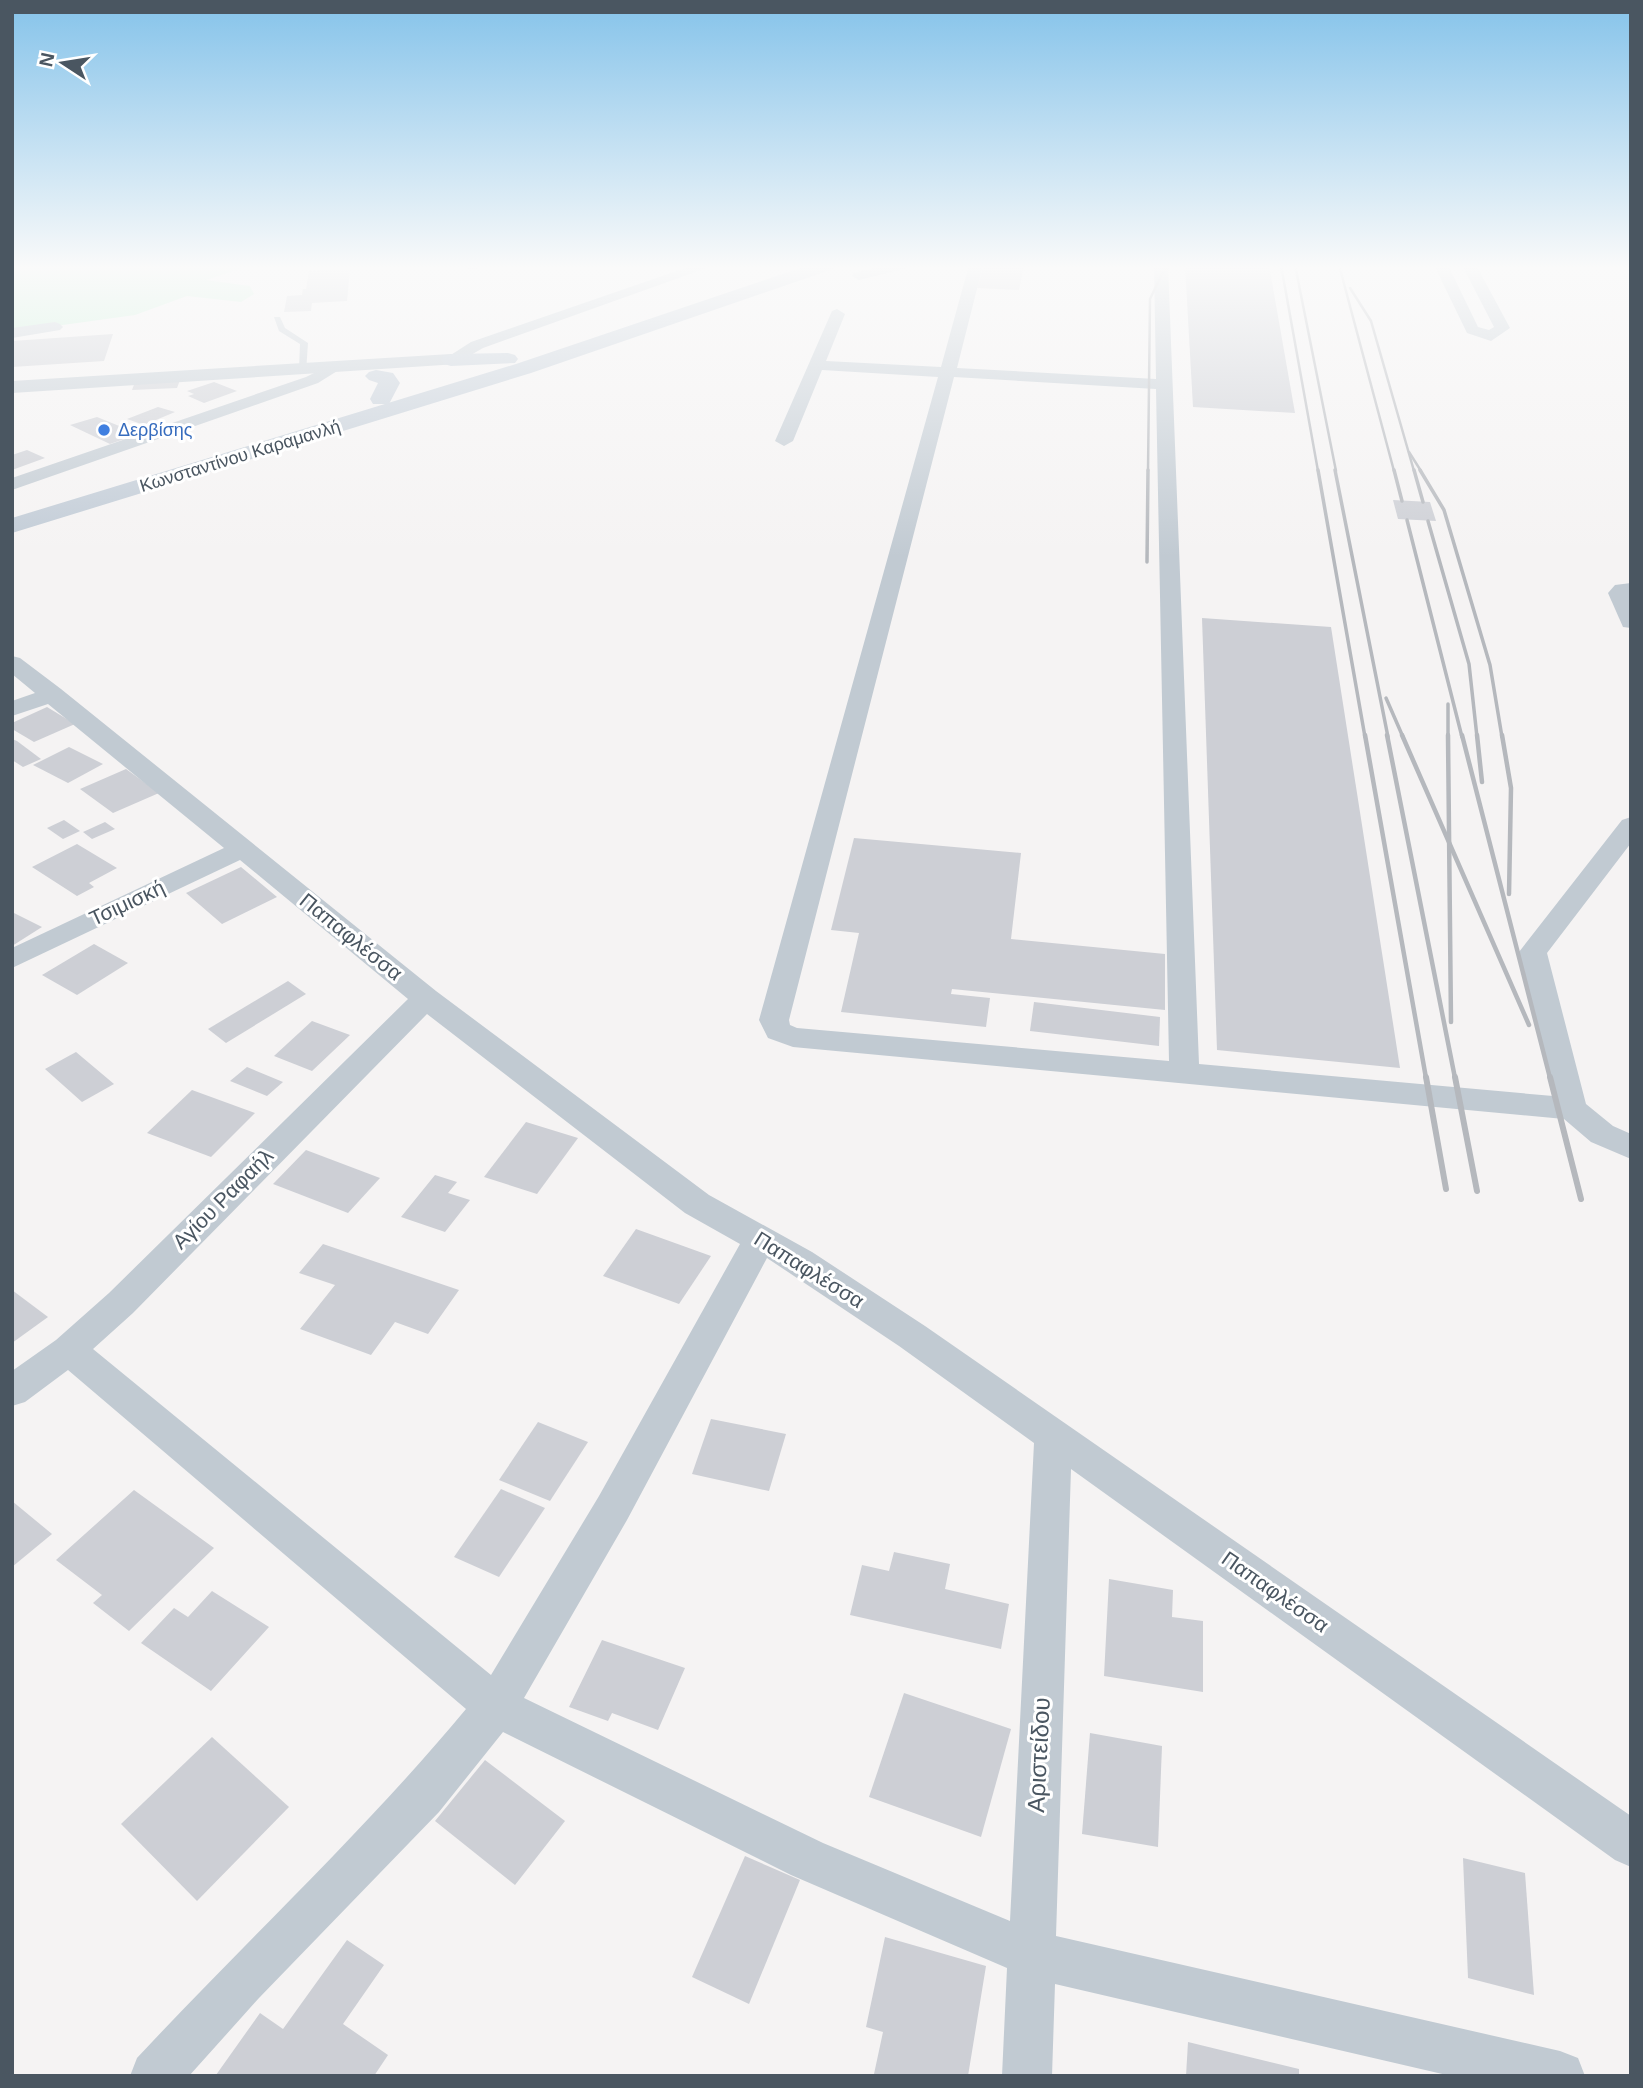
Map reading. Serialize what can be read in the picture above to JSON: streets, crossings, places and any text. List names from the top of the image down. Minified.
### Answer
{"streets":{"main road":["Κωνσταντίνου Καραμανλή"],"street":["Τσιμισκή","Παπαφλέσσα","Αγίου Ραφαήλ","Αριστείδου"]},"crossings":[["Τσιμισκή","Παπαφλέσσα"],["Παπαφλέσσα","Αγίου Ραφαήλ"],["Παπαφλέσσα","Αριστείδου"]],"places":["Δερβίσης"],"north":"left"}
